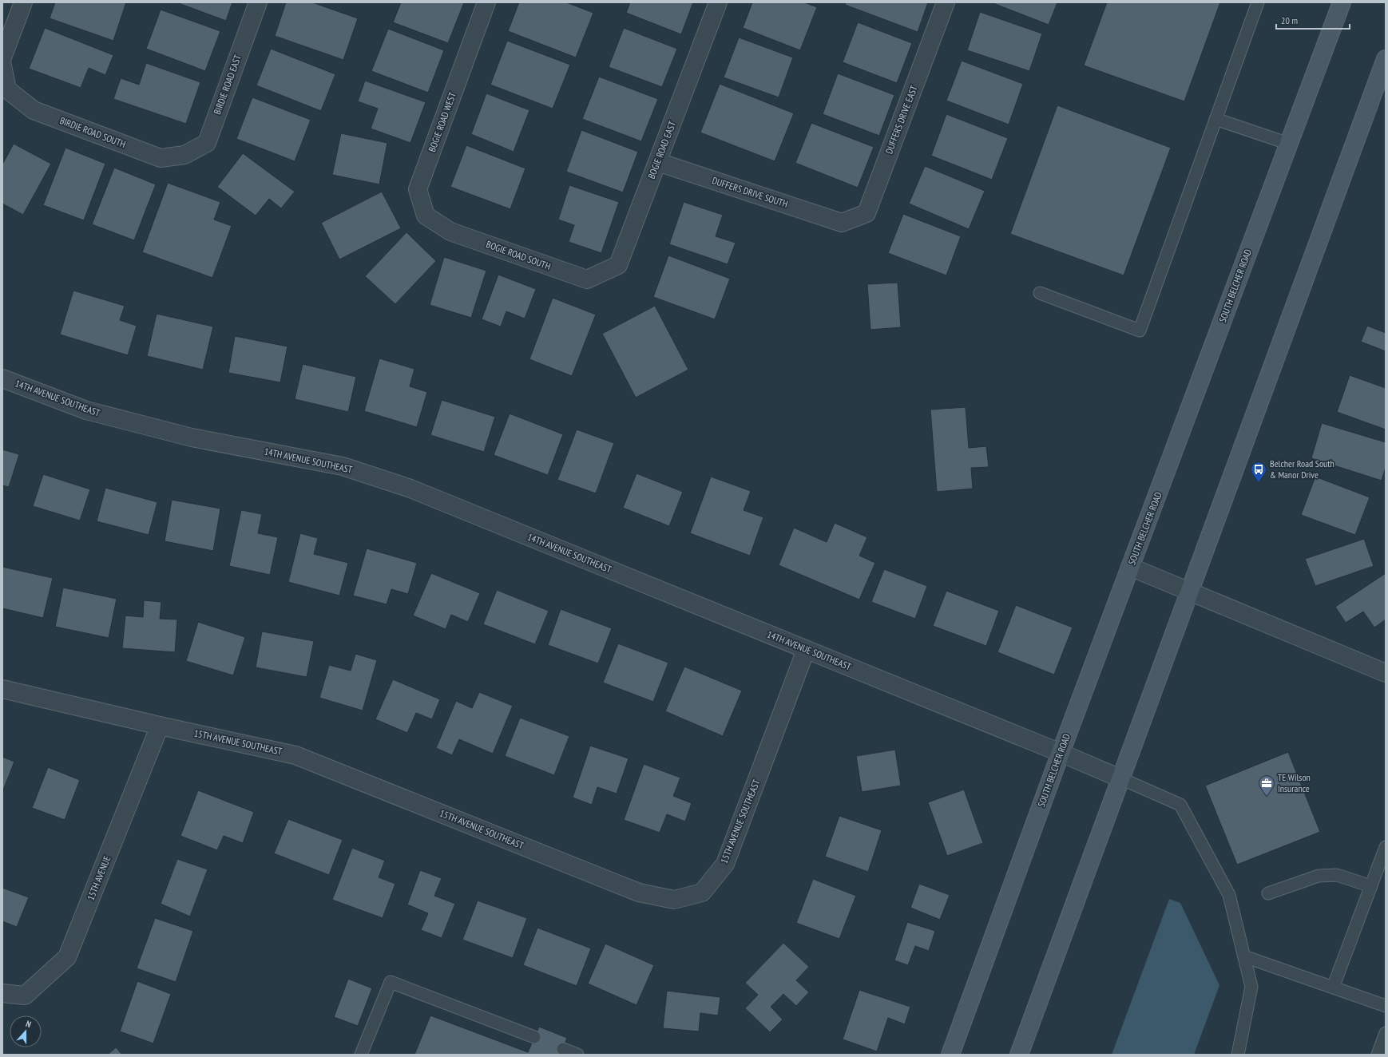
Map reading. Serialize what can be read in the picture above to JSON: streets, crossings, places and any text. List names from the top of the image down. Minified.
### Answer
{"streets":{"main road":["SOUTH BELCHER ROAD"],"street":["BIRDIE ROAD EAST","DUFFERS DRIVE EAST","BOGIE ROAD WEST","BIRDIE ROAD SOUTH","BOGIE ROAD EAST","DUFFERS DRIVE SOUTH","BOGIE ROAD SOUTH","14TH AVENUE SOUTHEAST","15TH AVENUE SOUTHEAST","15TH AVENUE"]},"crossings":[["BIRDIE ROAD EAST","BIRDIE ROAD SOUTH"],["DUFFERS DRIVE EAST","DUFFERS DRIVE SOUTH"],["BOGIE ROAD WEST","BOGIE ROAD SOUTH"],["BOGIE ROAD EAST","DUFFERS DRIVE SOUTH"],["BOGIE ROAD EAST","BOGIE ROAD SOUTH"],["SOUTH BELCHER ROAD","14TH AVENUE SOUTHEAST"],["14TH AVENUE SOUTHEAST","15TH AVENUE SOUTHEAST"],["15TH AVENUE SOUTHEAST","15TH AVENUE"]],"places":{"bus stop":["Belcher Road South & Manor Drive"],"office":["TE Wilson Insurance"]},"scale_bar":"20 m","north":"top"}
